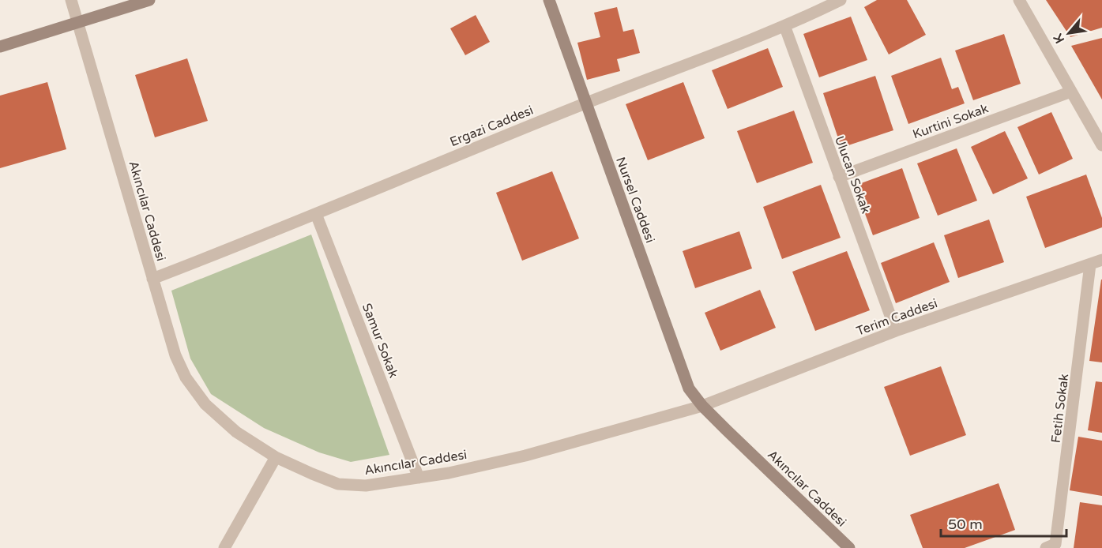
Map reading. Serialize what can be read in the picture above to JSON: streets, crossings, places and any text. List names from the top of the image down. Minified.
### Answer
{"streets":{"street":["Kurtini Sokak","Ergazi Caddesi","Ulucan Sokak","Nursel Caddesi","Akıncılar Caddesi","Terim Caddesi","Samur Sokak","Fetih Sokak"]},"crossings":[["Kurtini Sokak","Ulucan Sokak"],["Ergazi Caddesi","Ulucan Sokak"],["Ergazi Caddesi","Nursel Caddesi"],["Ergazi Caddesi","Akıncılar Caddesi"],["Ergazi Caddesi","Samur Sokak"],["Ulucan Sokak","Terim Caddesi"],["Nursel Caddesi","Akıncılar Caddesi"],["Nursel Caddesi","Terim Caddesi"],["Akıncılar Caddesi","Terim Caddesi"],["Akıncılar Caddesi","Samur Sokak"],["Terim Caddesi","Fetih Sokak"]],"scale_bar":"50 m","north":"bottom left"}
